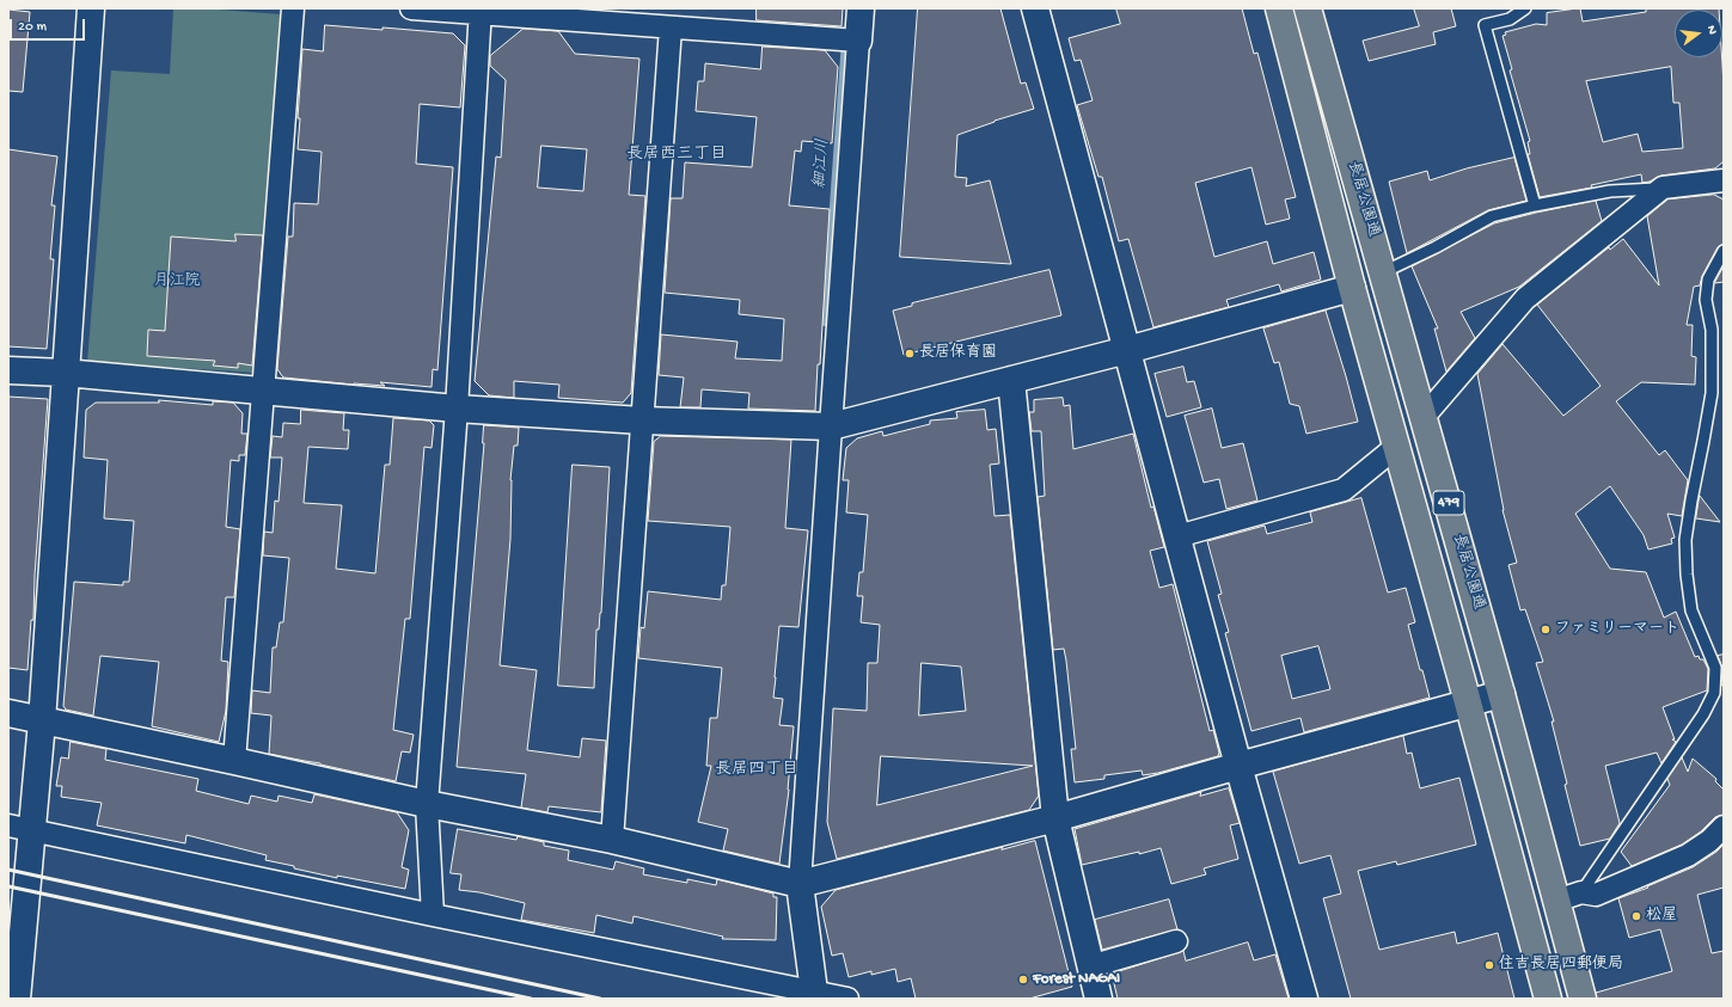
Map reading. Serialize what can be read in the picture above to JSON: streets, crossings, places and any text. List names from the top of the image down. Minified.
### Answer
{"streets":{"highway":["長居公園通","479"]},"districts":["長居西三丁目","長居四丁目"],"water":["細江川"],"parks":["月江院"],"places":["長居保育園","ファミリーマート","松屋","住吉長居四郵便局","Forest NAGAI"],"scale_bar":"20 m","north":"right"}
